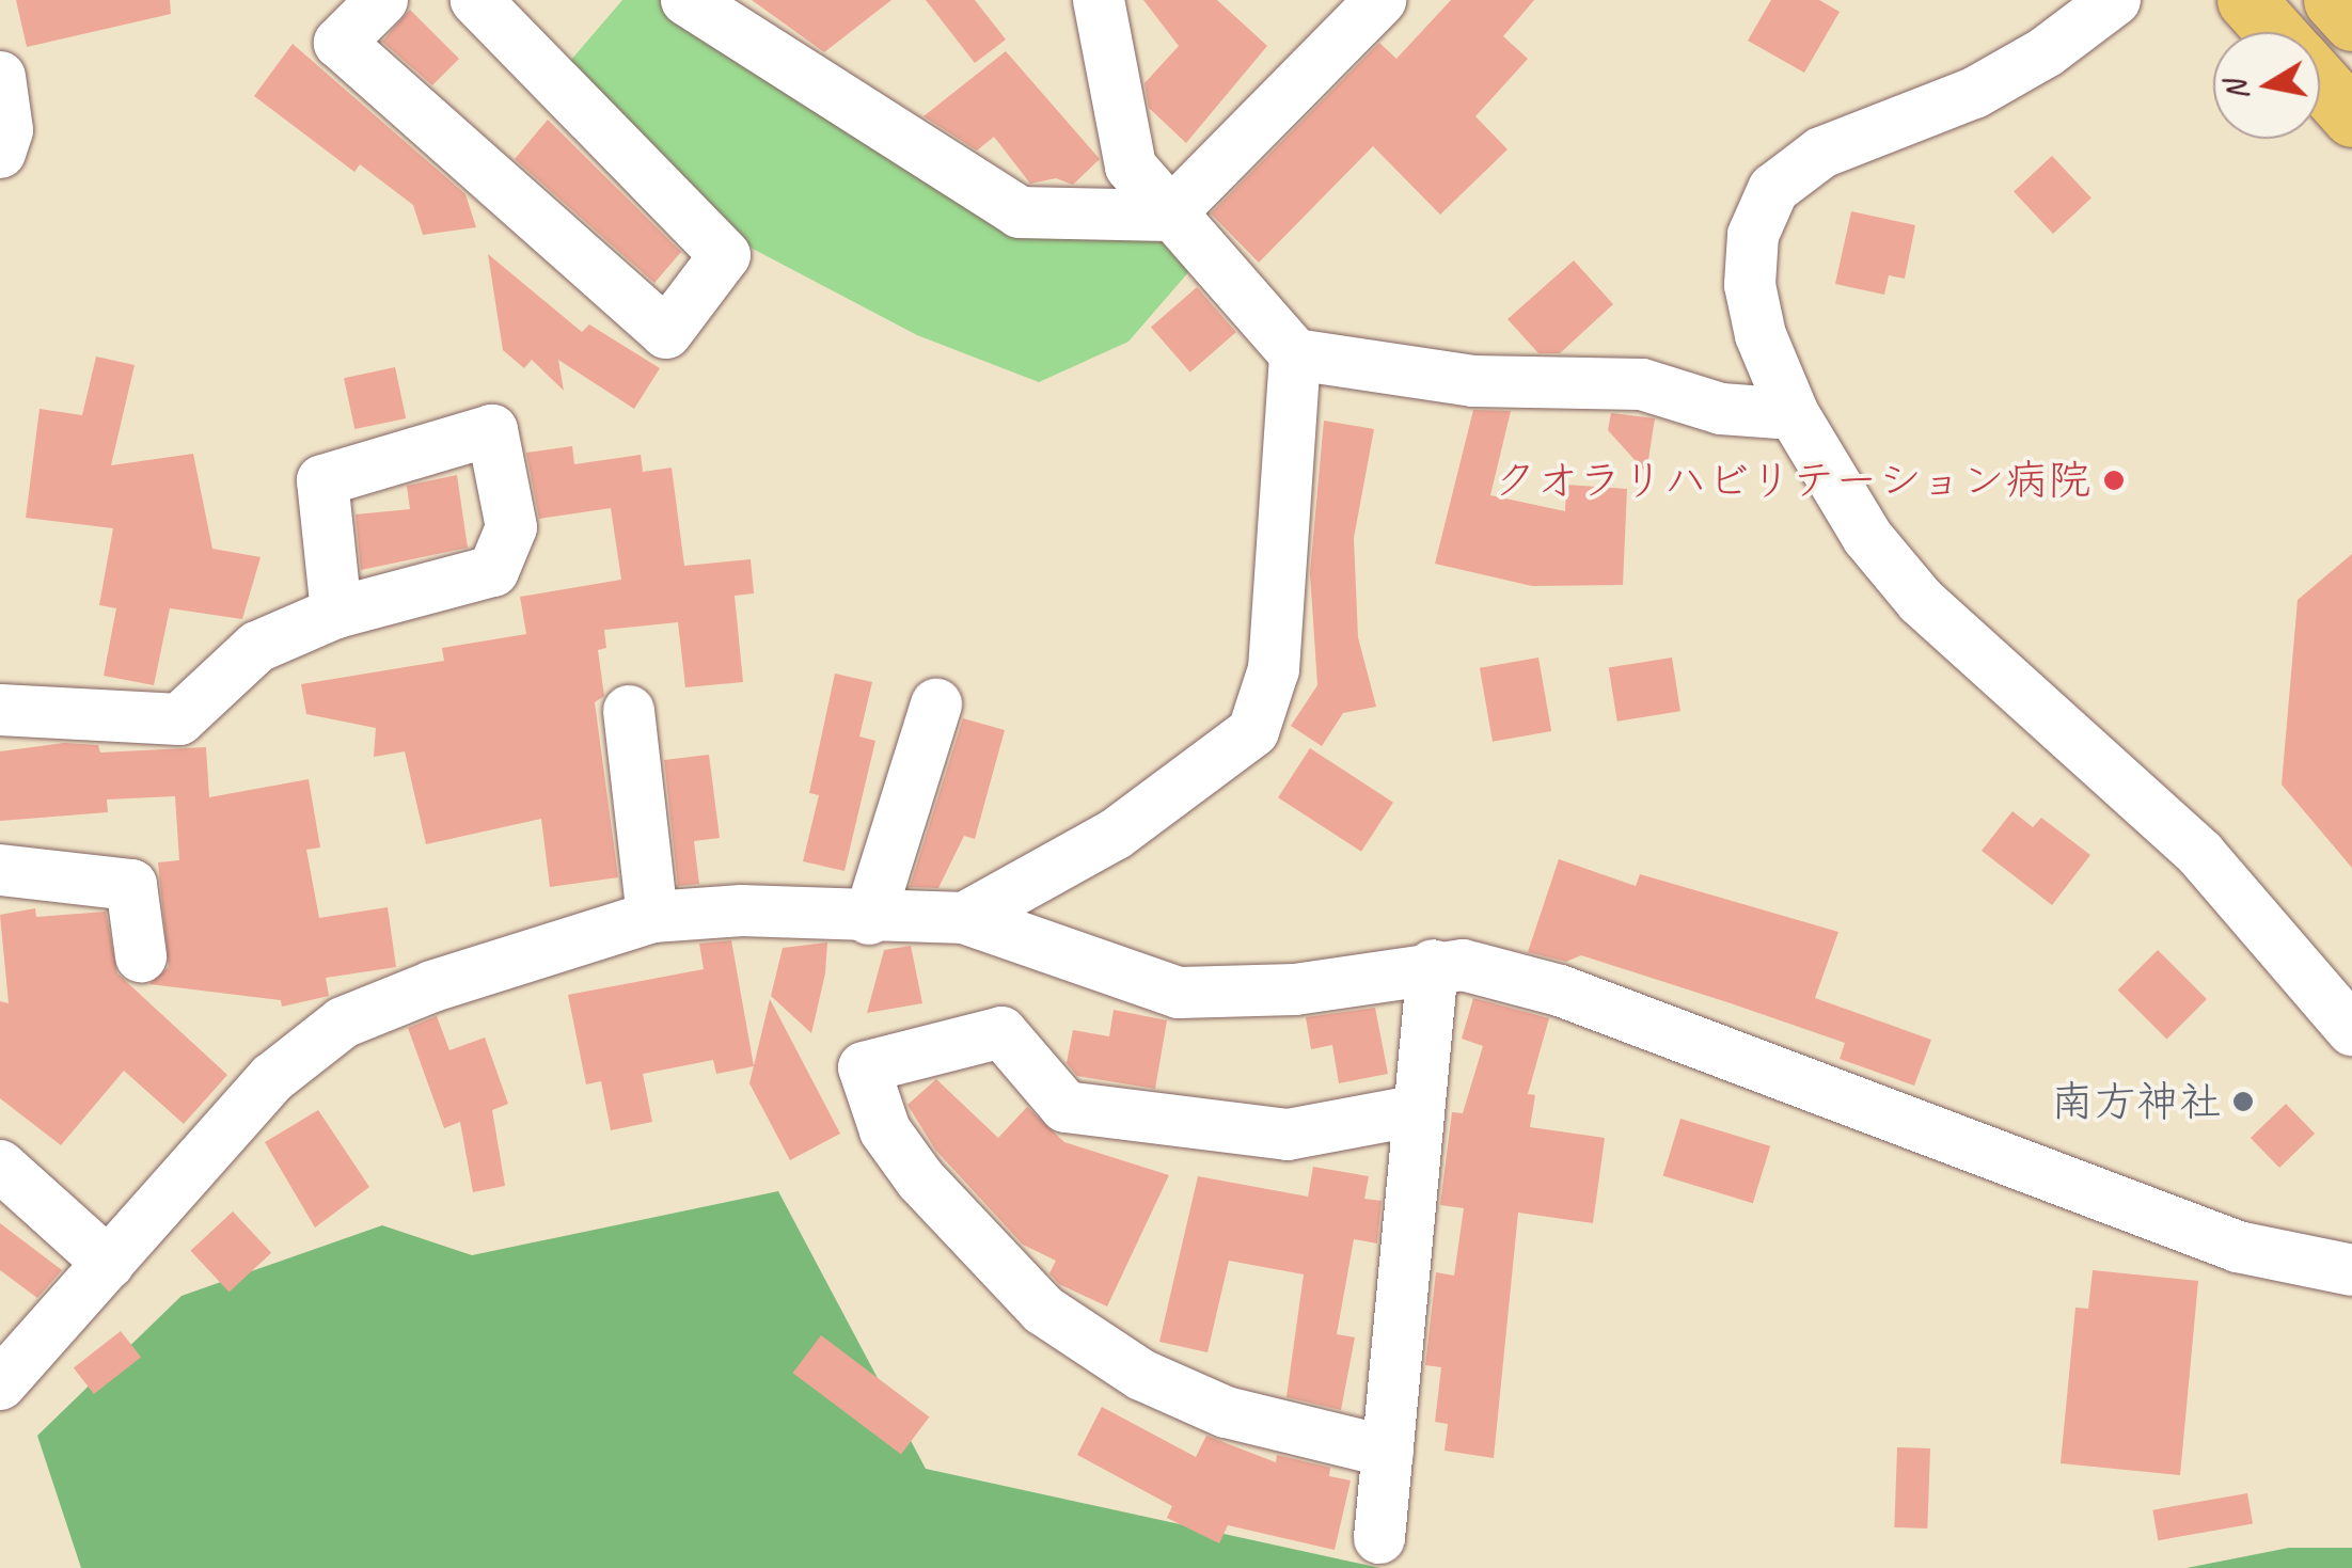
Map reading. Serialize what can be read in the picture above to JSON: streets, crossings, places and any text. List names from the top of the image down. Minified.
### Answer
{"places":["クオラリハビリテーション病院","南方神社"],"north":"left"}
